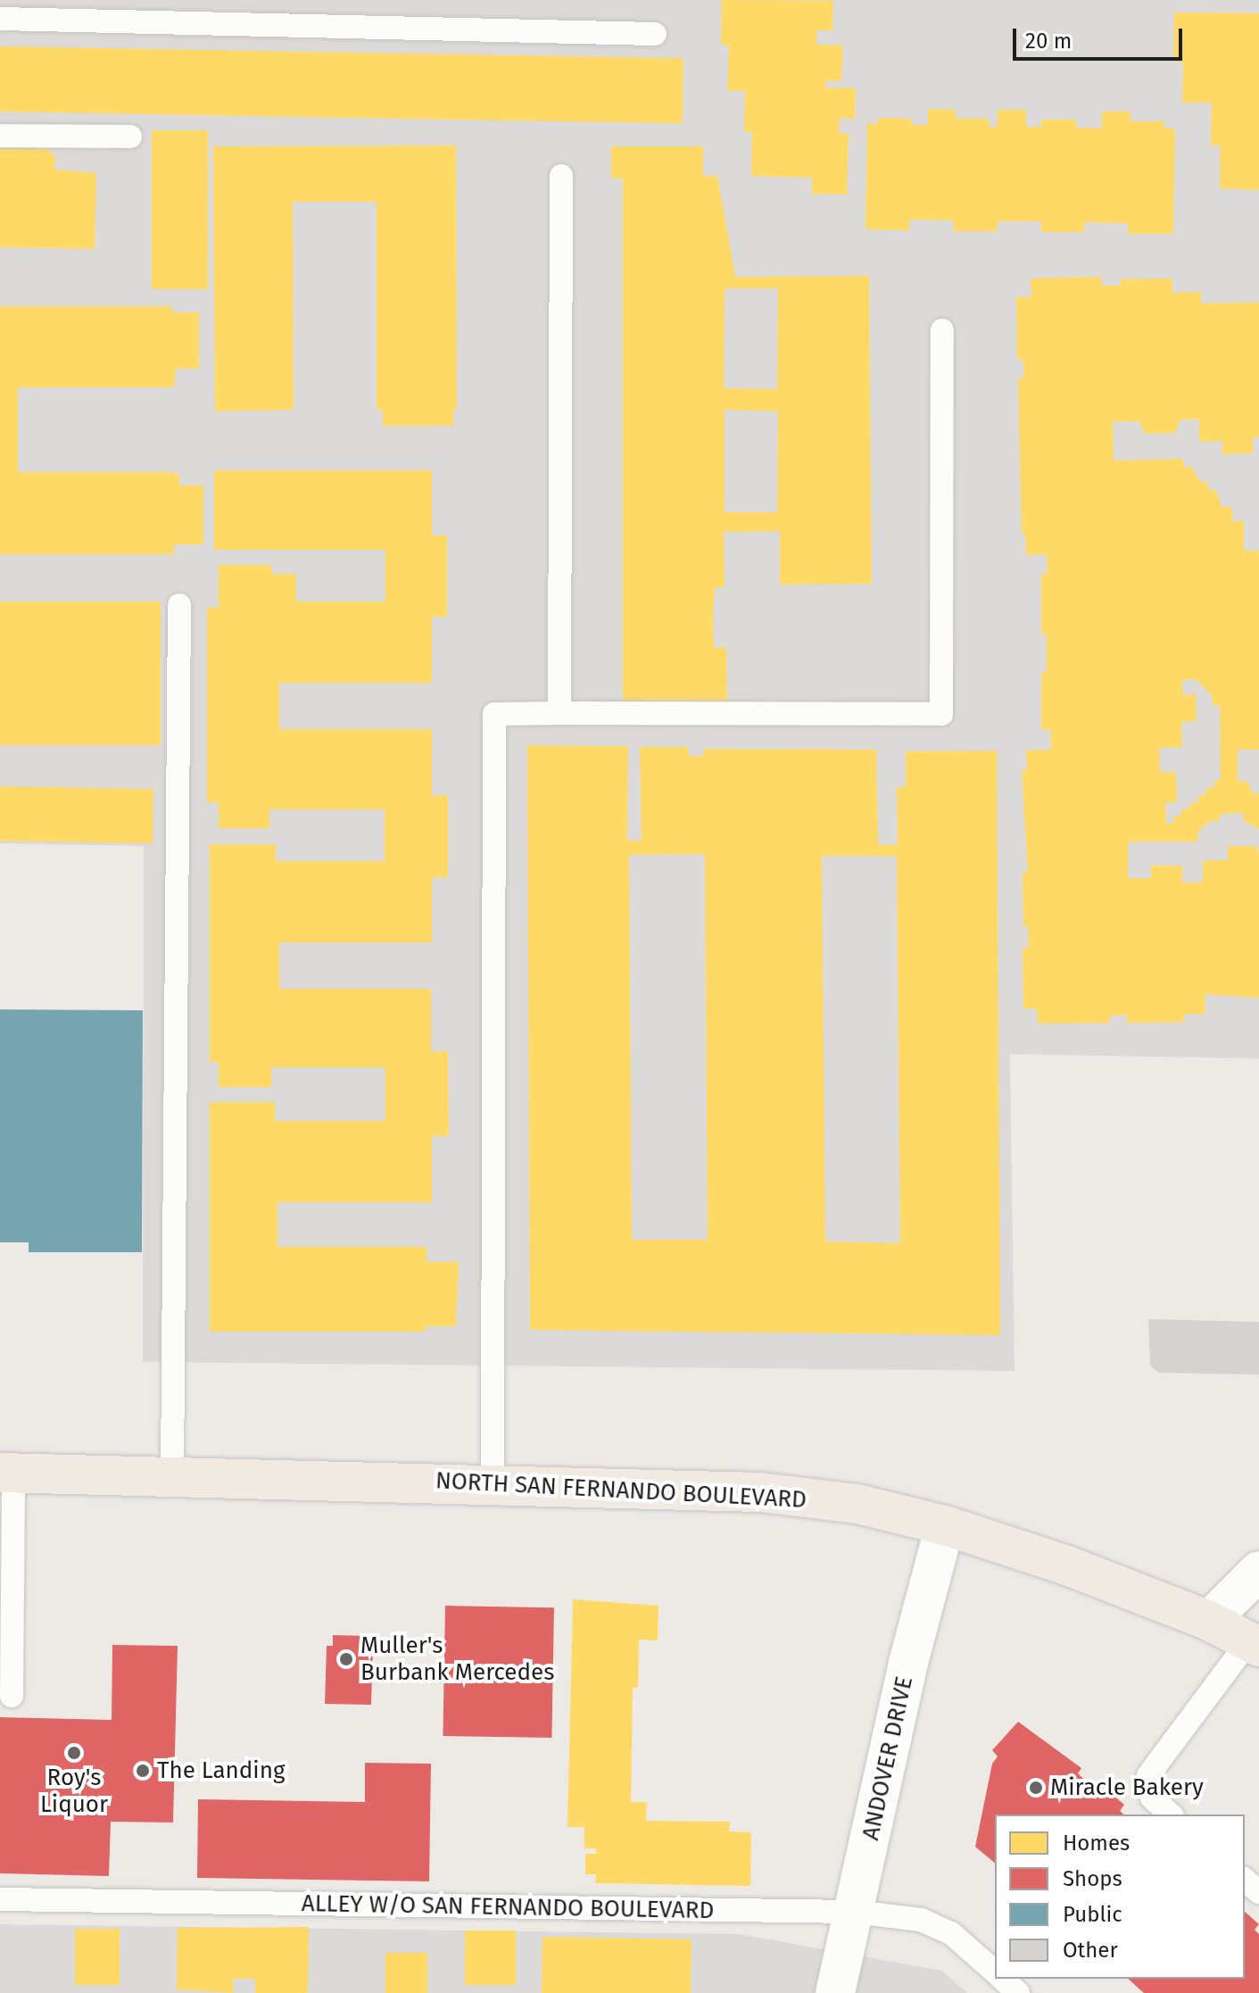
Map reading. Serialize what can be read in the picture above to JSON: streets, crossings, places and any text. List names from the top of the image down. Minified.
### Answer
{"streets":{"main road":["NORTH SAN FERNANDO BOULEVARD"],"street":["ANDOVER DRIVE"],"lane":["ALLEY W/O SAN FERNANDO BOULEVARD"]},"crossings":[["NORTH SAN FERNANDO BOULEVARD","ANDOVER DRIVE"],["ANDOVER DRIVE","ALLEY W/O SAN FERNANDO BOULEVARD"]],"places":["Muller's Burbank Mercedes","Roy's Liquor","The Landing","Miracle Bakery"],"legend":["Homes","Shops","Public","Other"],"scale_bar":"20 m"}
